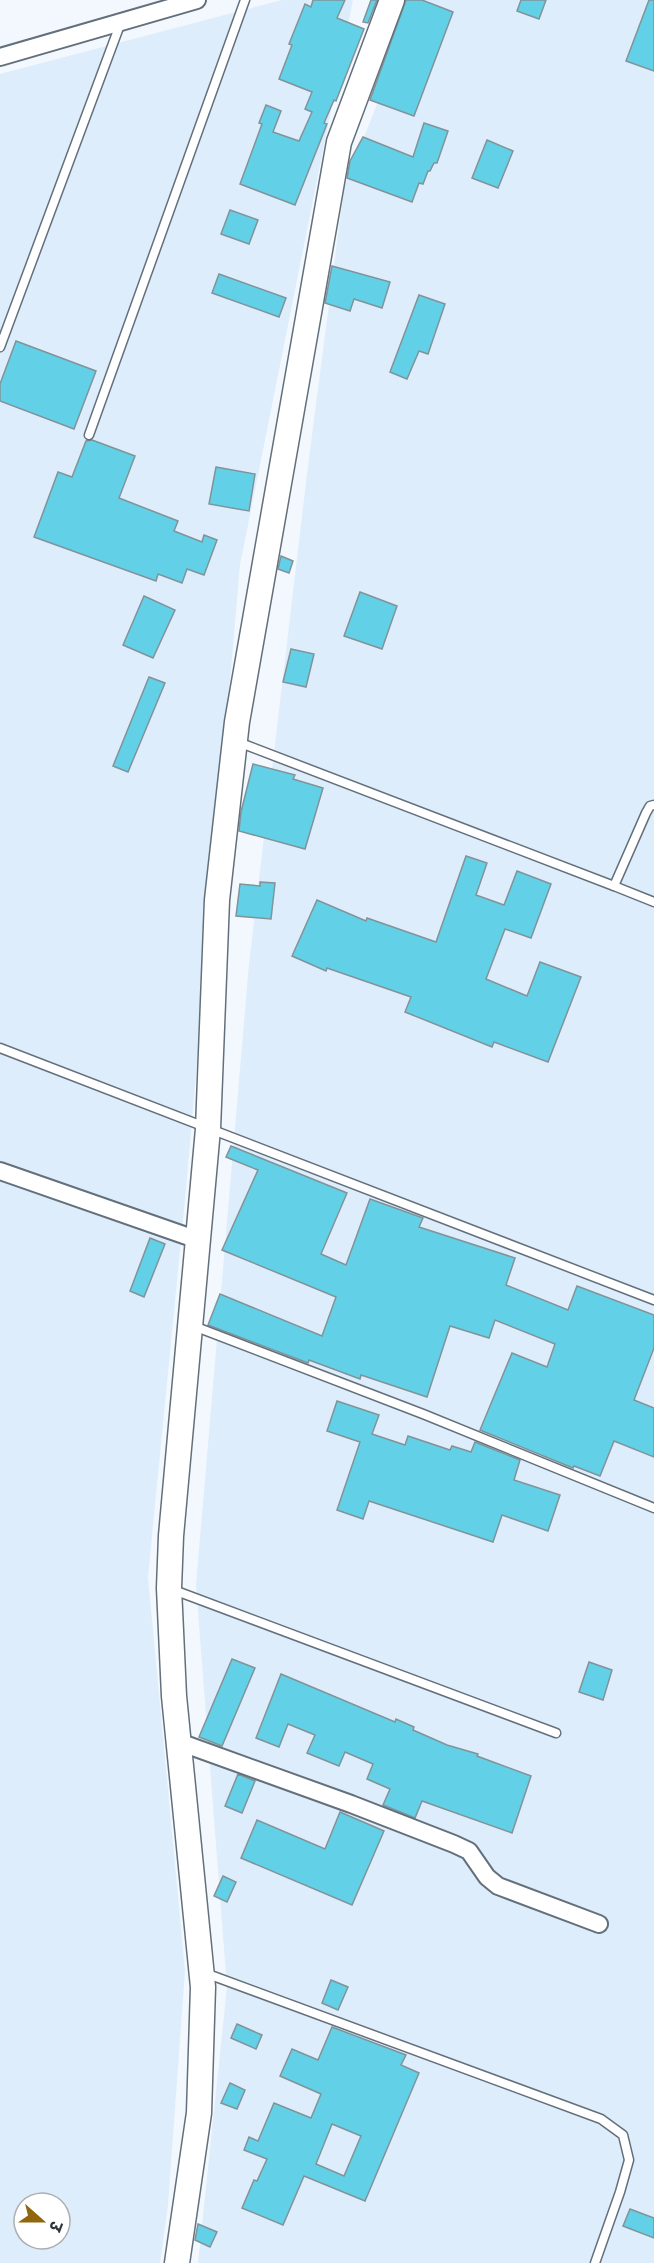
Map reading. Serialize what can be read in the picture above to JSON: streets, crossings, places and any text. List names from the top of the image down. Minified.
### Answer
{"north":"right"}
